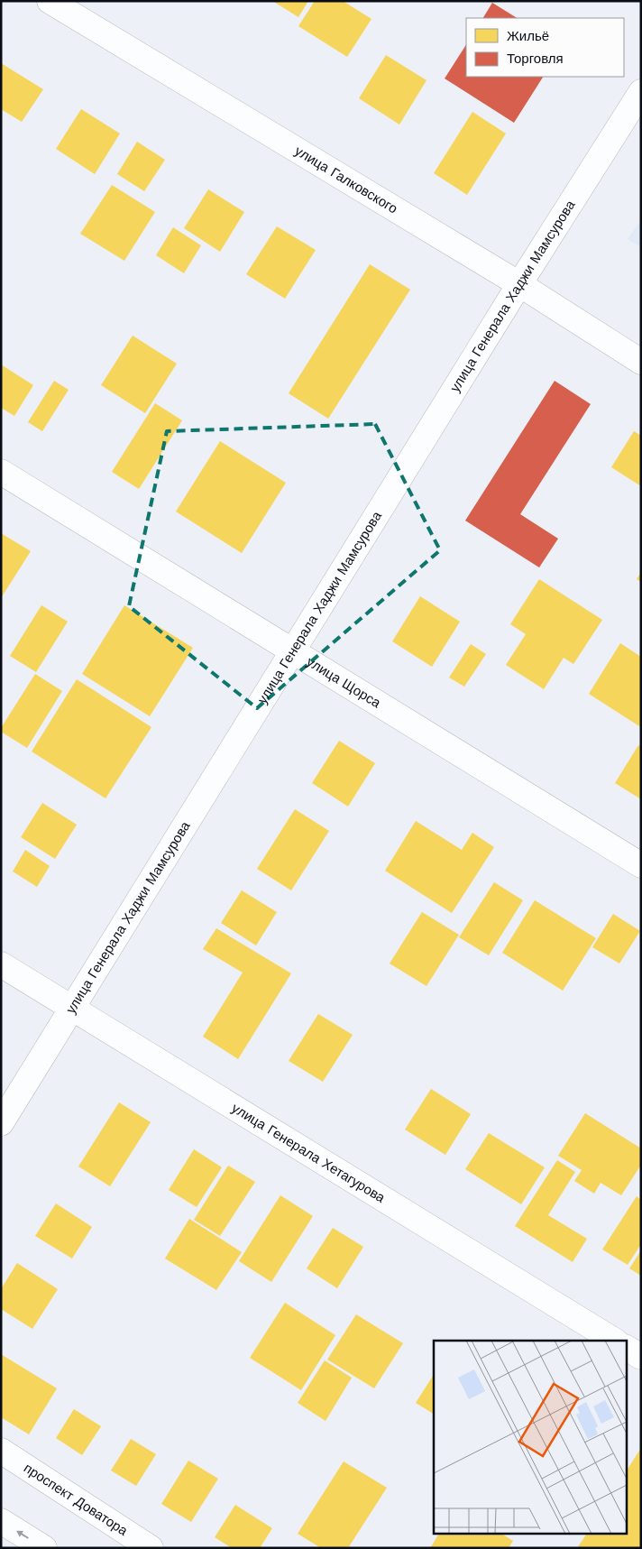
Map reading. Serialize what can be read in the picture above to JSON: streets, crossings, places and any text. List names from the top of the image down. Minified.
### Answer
{"streets":{"street":["улица Галковского","улица Генерала Хаджи Мамсурова","улица Щорса","улица Генерала Хетагурова","проспект Доватора"]},"crossings":[["улица Галковского","улица Генерала Хаджи Мамсурова"],["улица Генерала Хаджи Мамсурова","улица Щорса"],["улица Генерала Хаджи Мамсурова","улица Генерала Хетагурова"]],"legend":["Жильё","Торговля"]}
